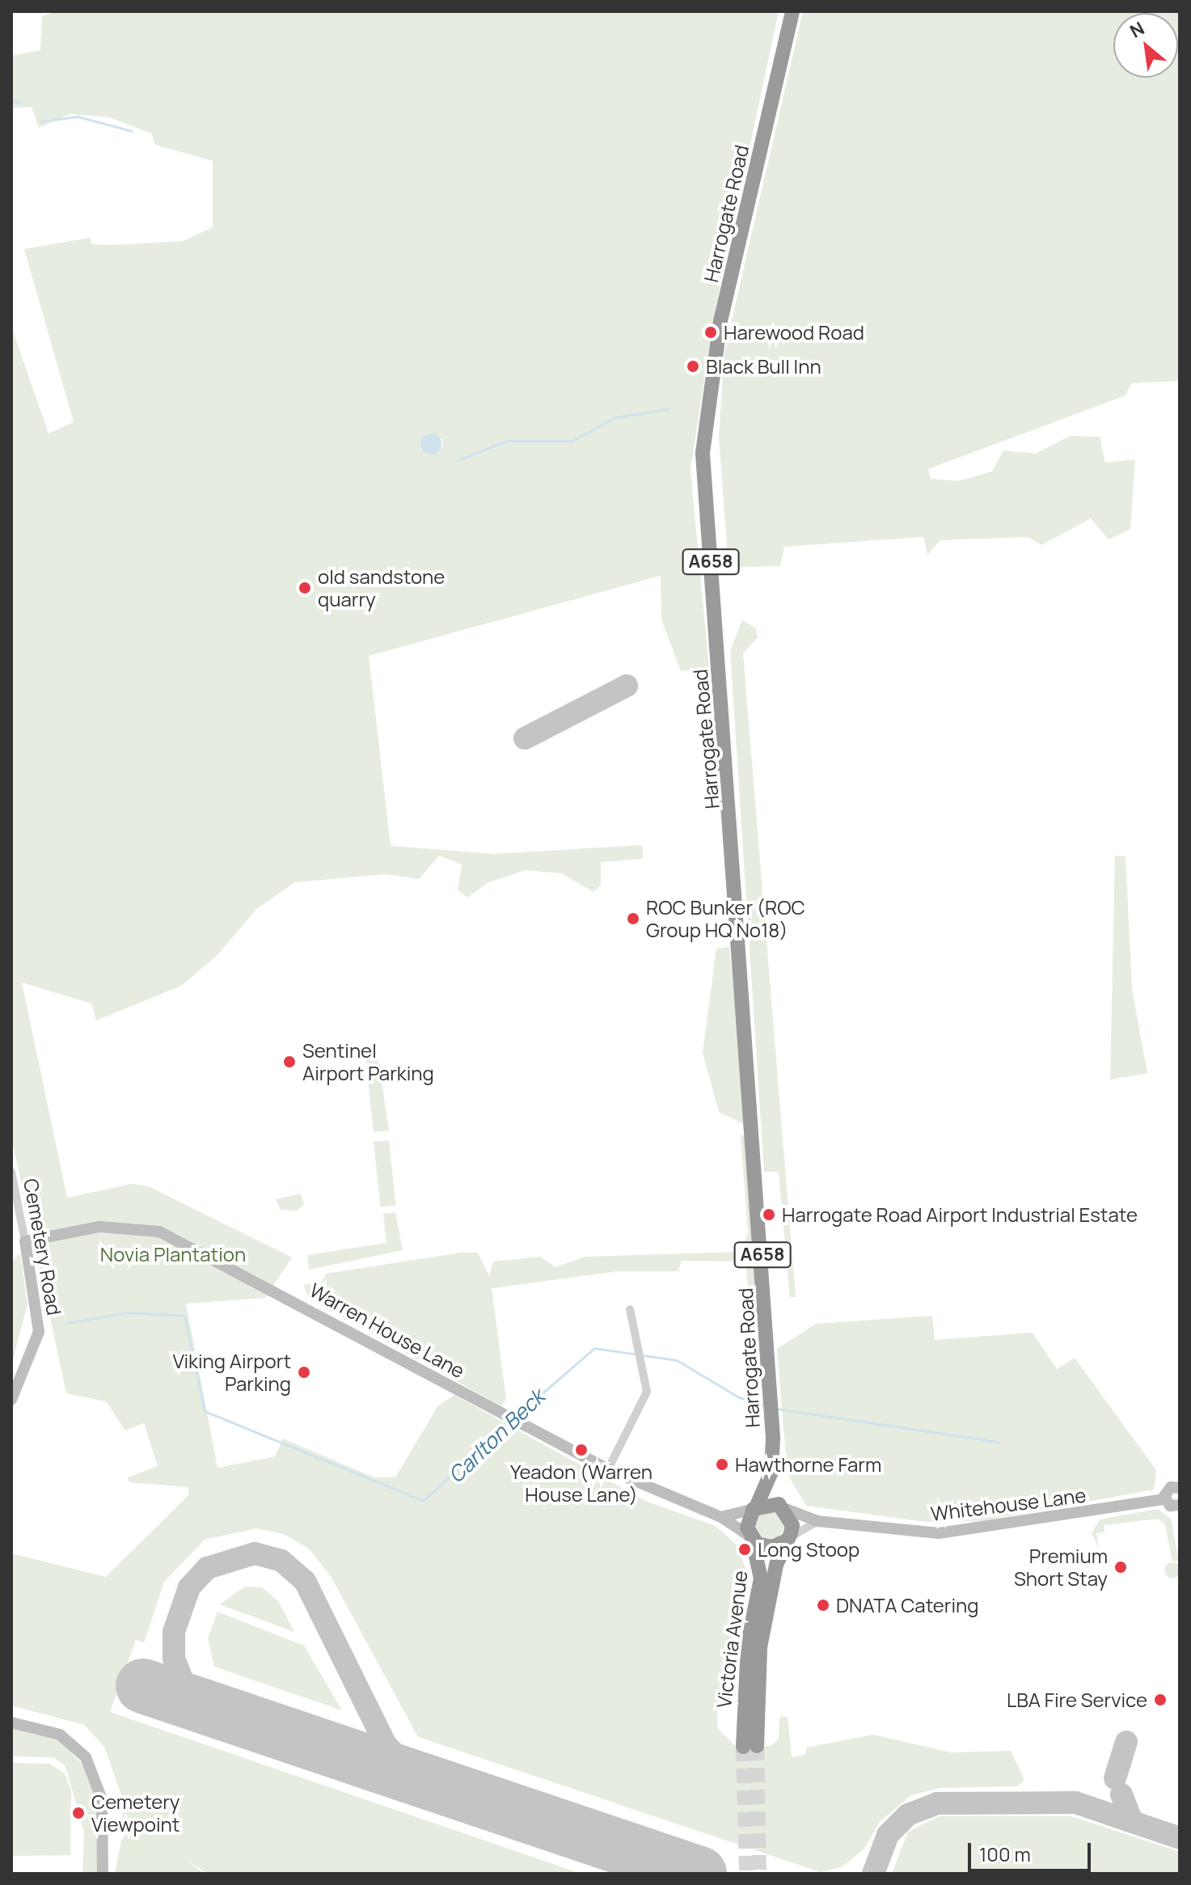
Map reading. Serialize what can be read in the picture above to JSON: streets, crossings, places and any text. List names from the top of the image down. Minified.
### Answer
{"streets":{"highway":["Harrogate Road","A658","Victoria Avenue"],"street":["Cemetery Road","Warren House Lane","Whitehouse Lane"]},"crossings":[["Harrogate Road","Warren House Lane"],["Harrogate Road","Whitehouse Lane"],["Harrogate Road","Victoria Avenue"],["Cemetery Road","Warren House Lane"],["Warren House Lane","Whitehouse Lane"],["Warren House Lane","Victoria Avenue"],["Whitehouse Lane","Victoria Avenue"]],"water":["Carlton Beck"],"parks":["Novia Plantation"],"places":["Harewood Road","Black Bull Inn","old sandstone quarry","ROC Bunker (ROC Group HQ No18)","Sentinel Airport Parking","Harrogate Road Airport Industrial Estate","Viking Airport Parking","Yeadon (Warren House Lane)","Hawthorne Farm","Long Stoop","Premium Short Stay","DNATA Catering","LBA Fire Service","Cemetery Viewpoint"],"scale_bar":"100 m","north":"top left"}
